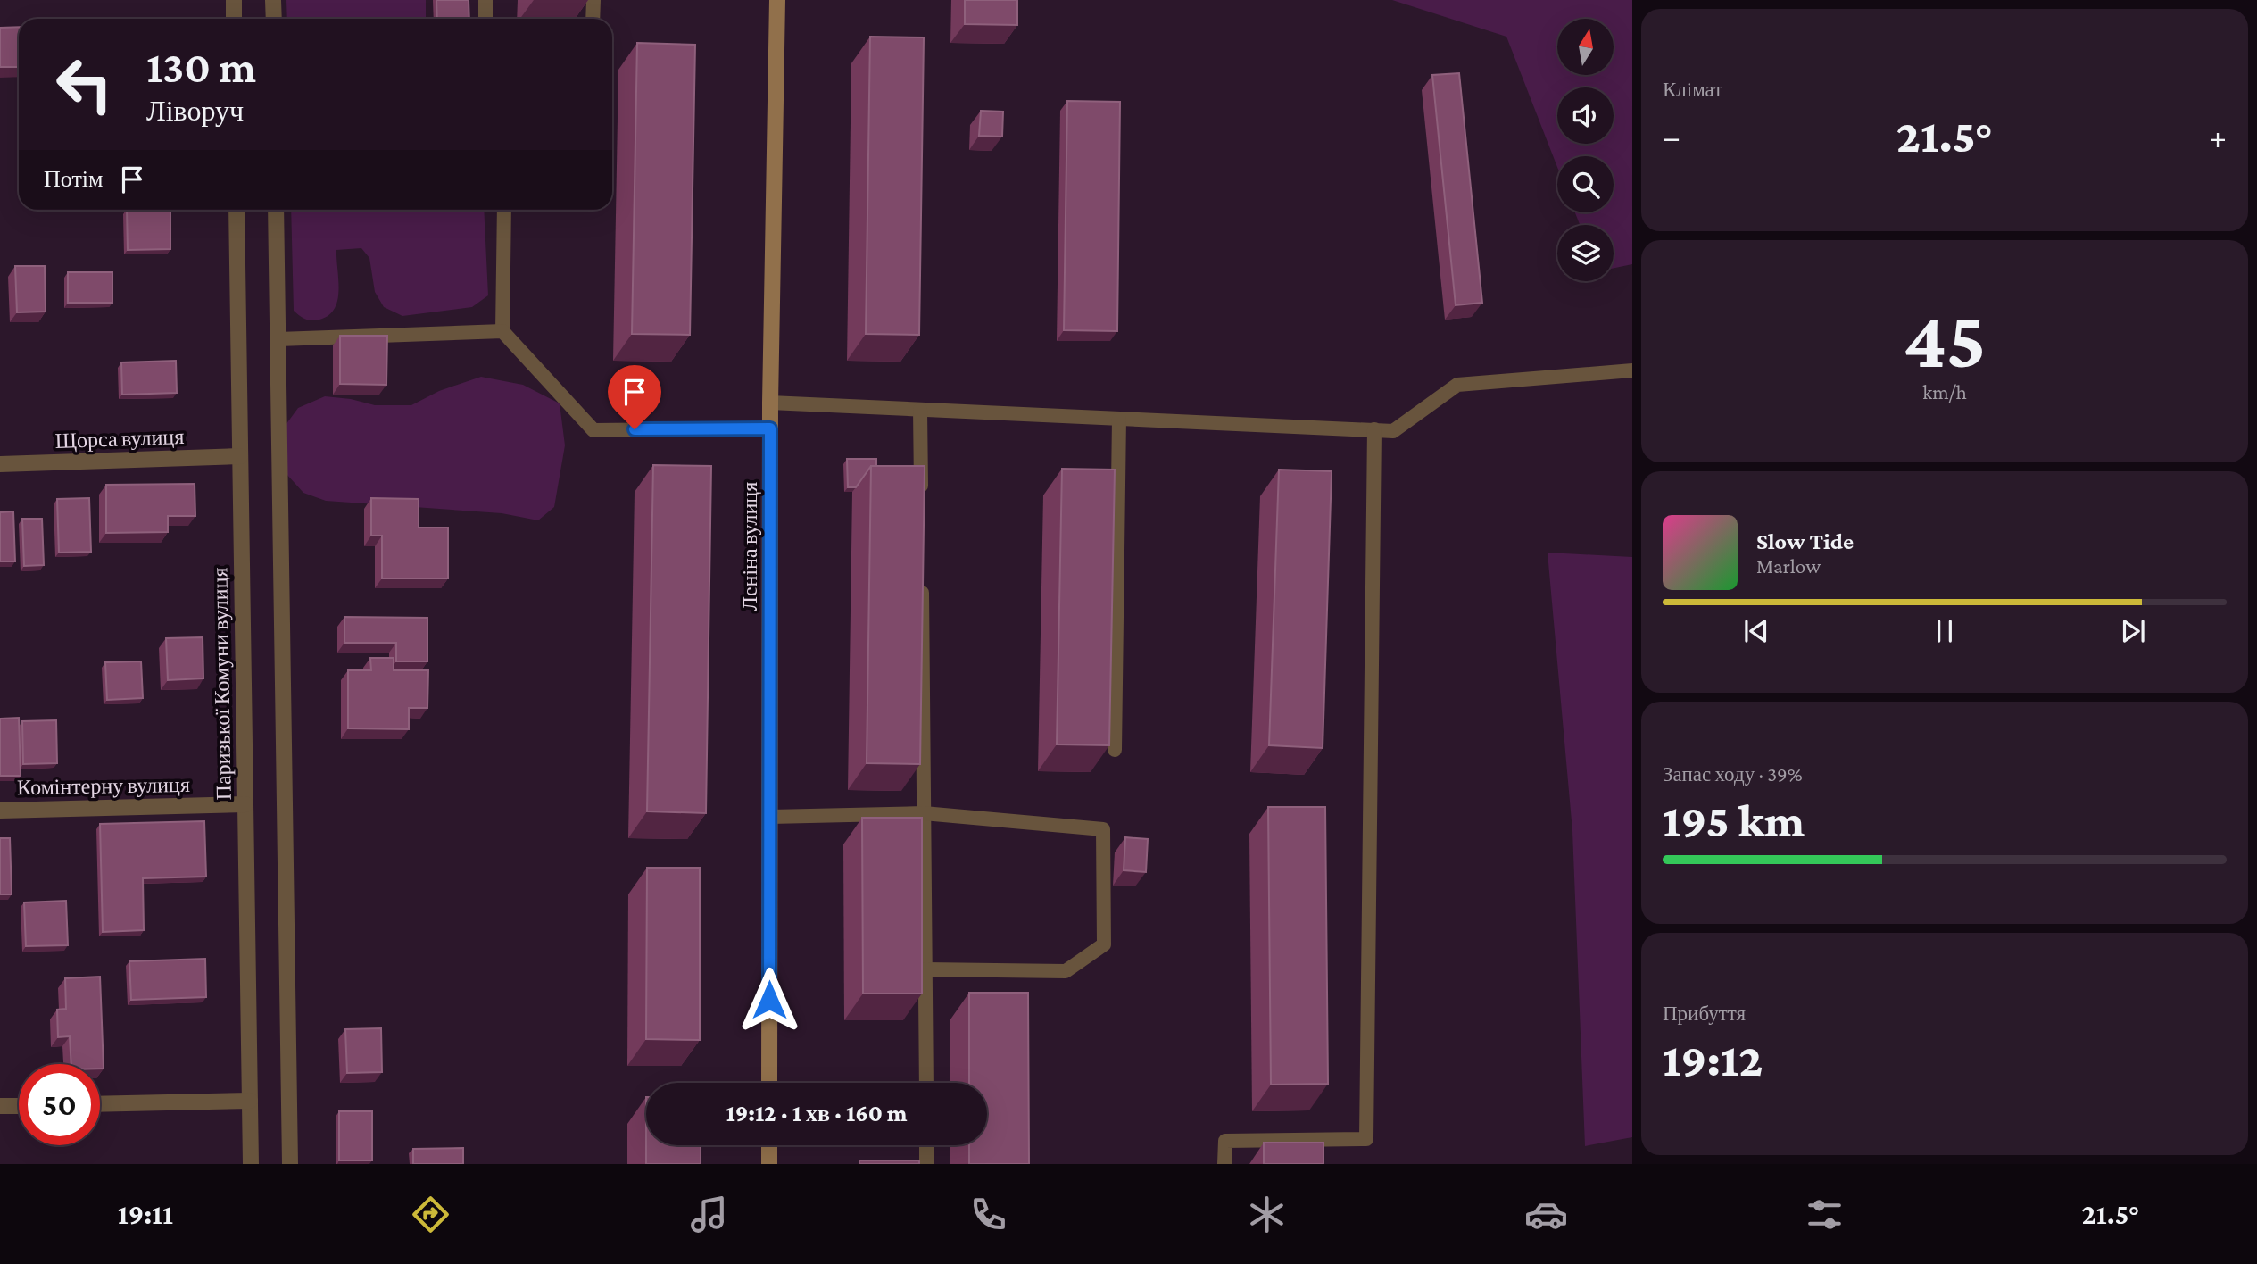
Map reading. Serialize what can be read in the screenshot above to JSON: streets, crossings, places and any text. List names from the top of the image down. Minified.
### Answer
{"streets":{"main road":["Леніна вулиця"],"street":["Щорса вулиця","Паризької Комуни вулиця","Комінтерну вулиця"]},"crossings":[["Щорса вулиця","Паризької Комуни вулиця"],["Паризької Комуни вулиця","Комінтерну вулиця"]],"north":"top","page":{"tile":["Клімат",["45","km/h"],["Запас ходу · 39%","195 km"],["Прибуття","19:12"]],"turn":["130 m","Ліворуч"],"heat":["−","21.5°","+"],"then":"Потім","song":["Slow Tide","Marlow"],"limit":"50","trip":"19:12 · 1 хв · 160 m","tabs":["19:11","21.5°"]}}
